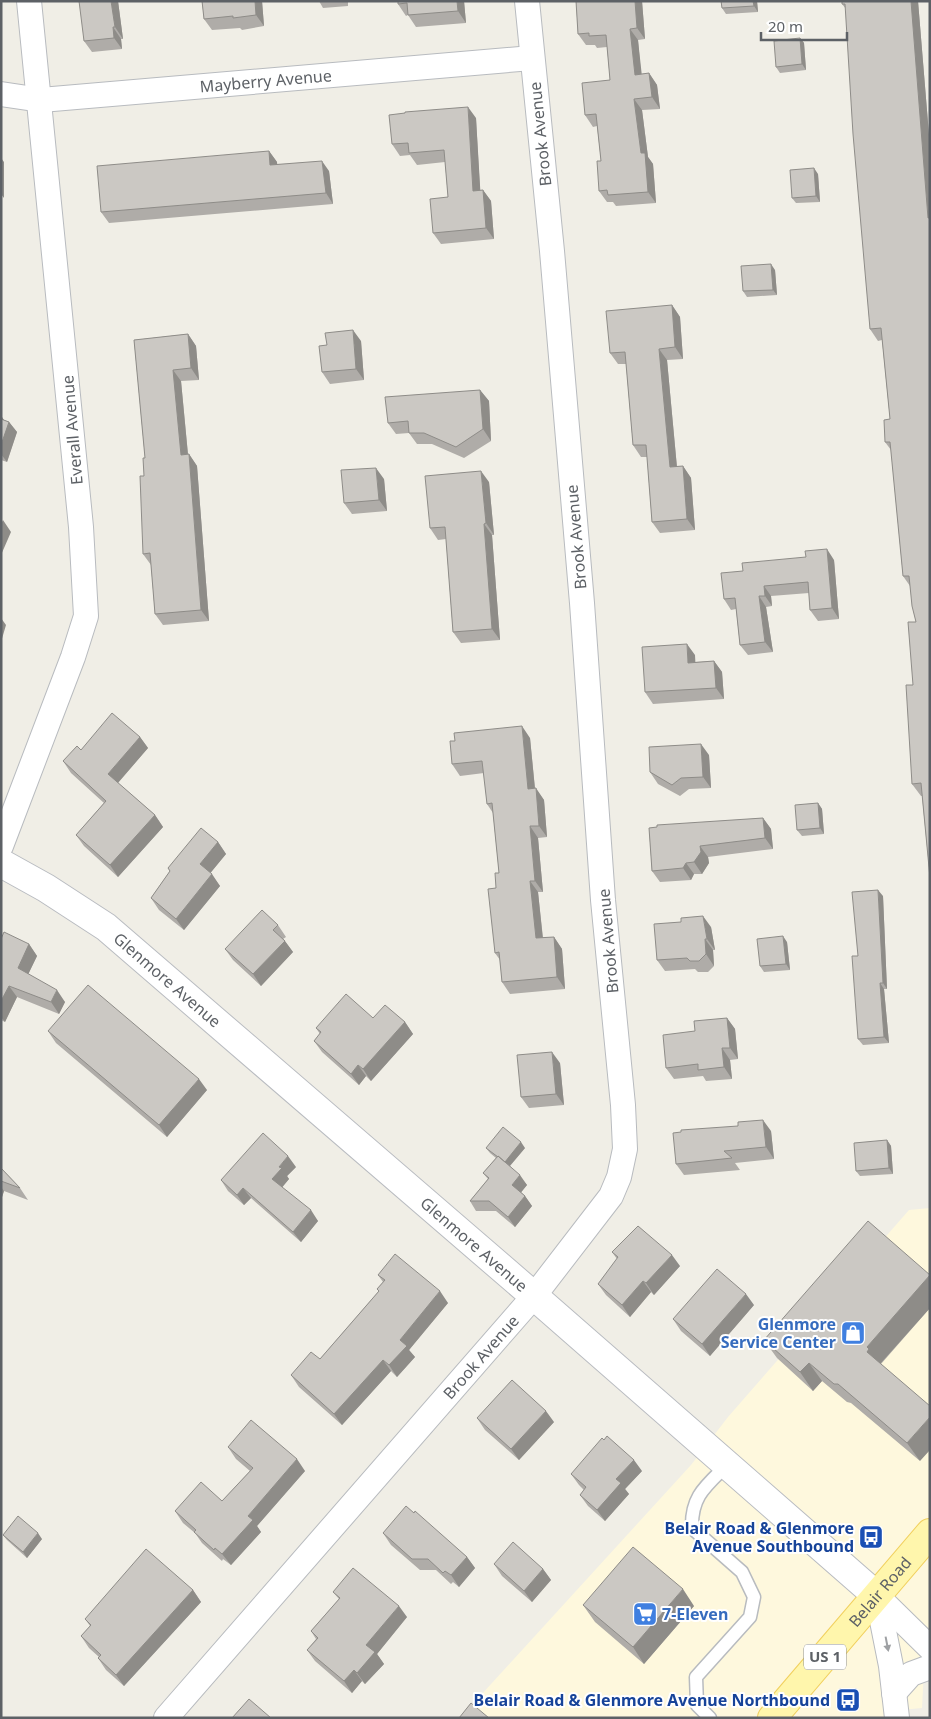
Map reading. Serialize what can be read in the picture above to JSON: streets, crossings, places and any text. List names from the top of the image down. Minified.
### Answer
{"streets":{"main road":["Belair Road","US 1"],"street":["Mayberry Avenue","Brook Avenue","Everall Avenue","Glenmore Avenue"]},"crossings":[["Mayberry Avenue","Brook Avenue"],["Mayberry Avenue","Everall Avenue"],["Brook Avenue","Glenmore Avenue"],["Glenmore Avenue","Belair Road"]],"places":{"shop":["Glenmore Service Center"],"bus stop":["Belair Road & Glenmore Avenue Southbound","Belair Road & Glenmore Avenue Northbound"],"supermarket":["7-Eleven"]},"scale_bar":"20 m"}
